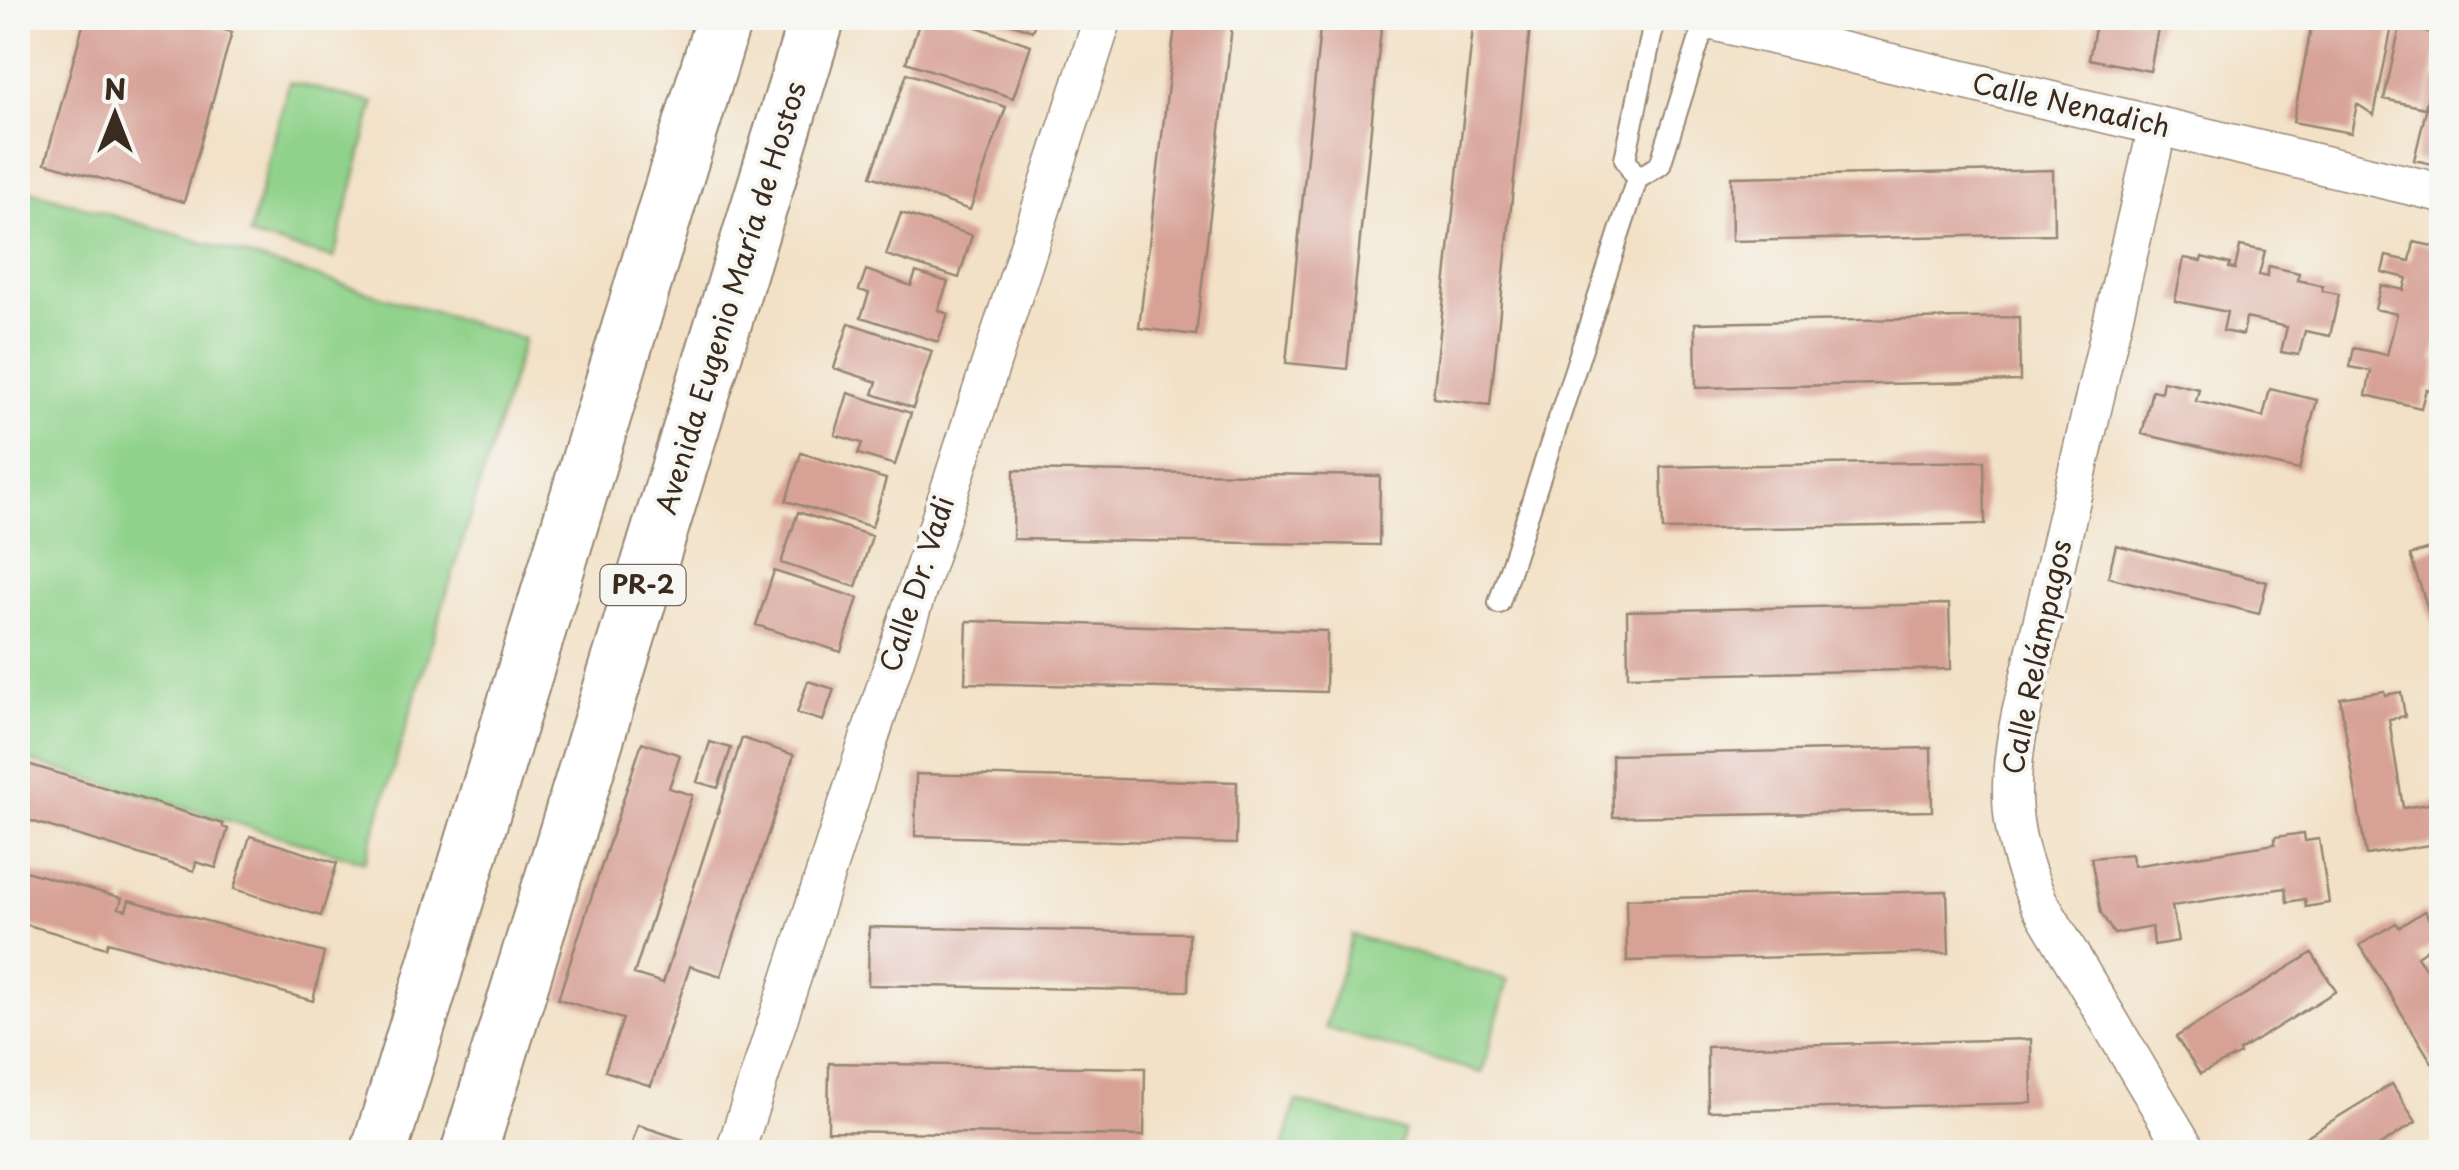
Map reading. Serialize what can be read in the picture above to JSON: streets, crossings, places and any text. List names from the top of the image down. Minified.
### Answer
{"streets":{"highway":["Avenida Eugenio María de Hostos","PR-2"],"street":["Calle Nenadich","Calle Dr. Vadi","Calle Relámpagos"]},"crossings":[["Calle Nenadich","Calle Relámpagos"]],"north":"top"}
